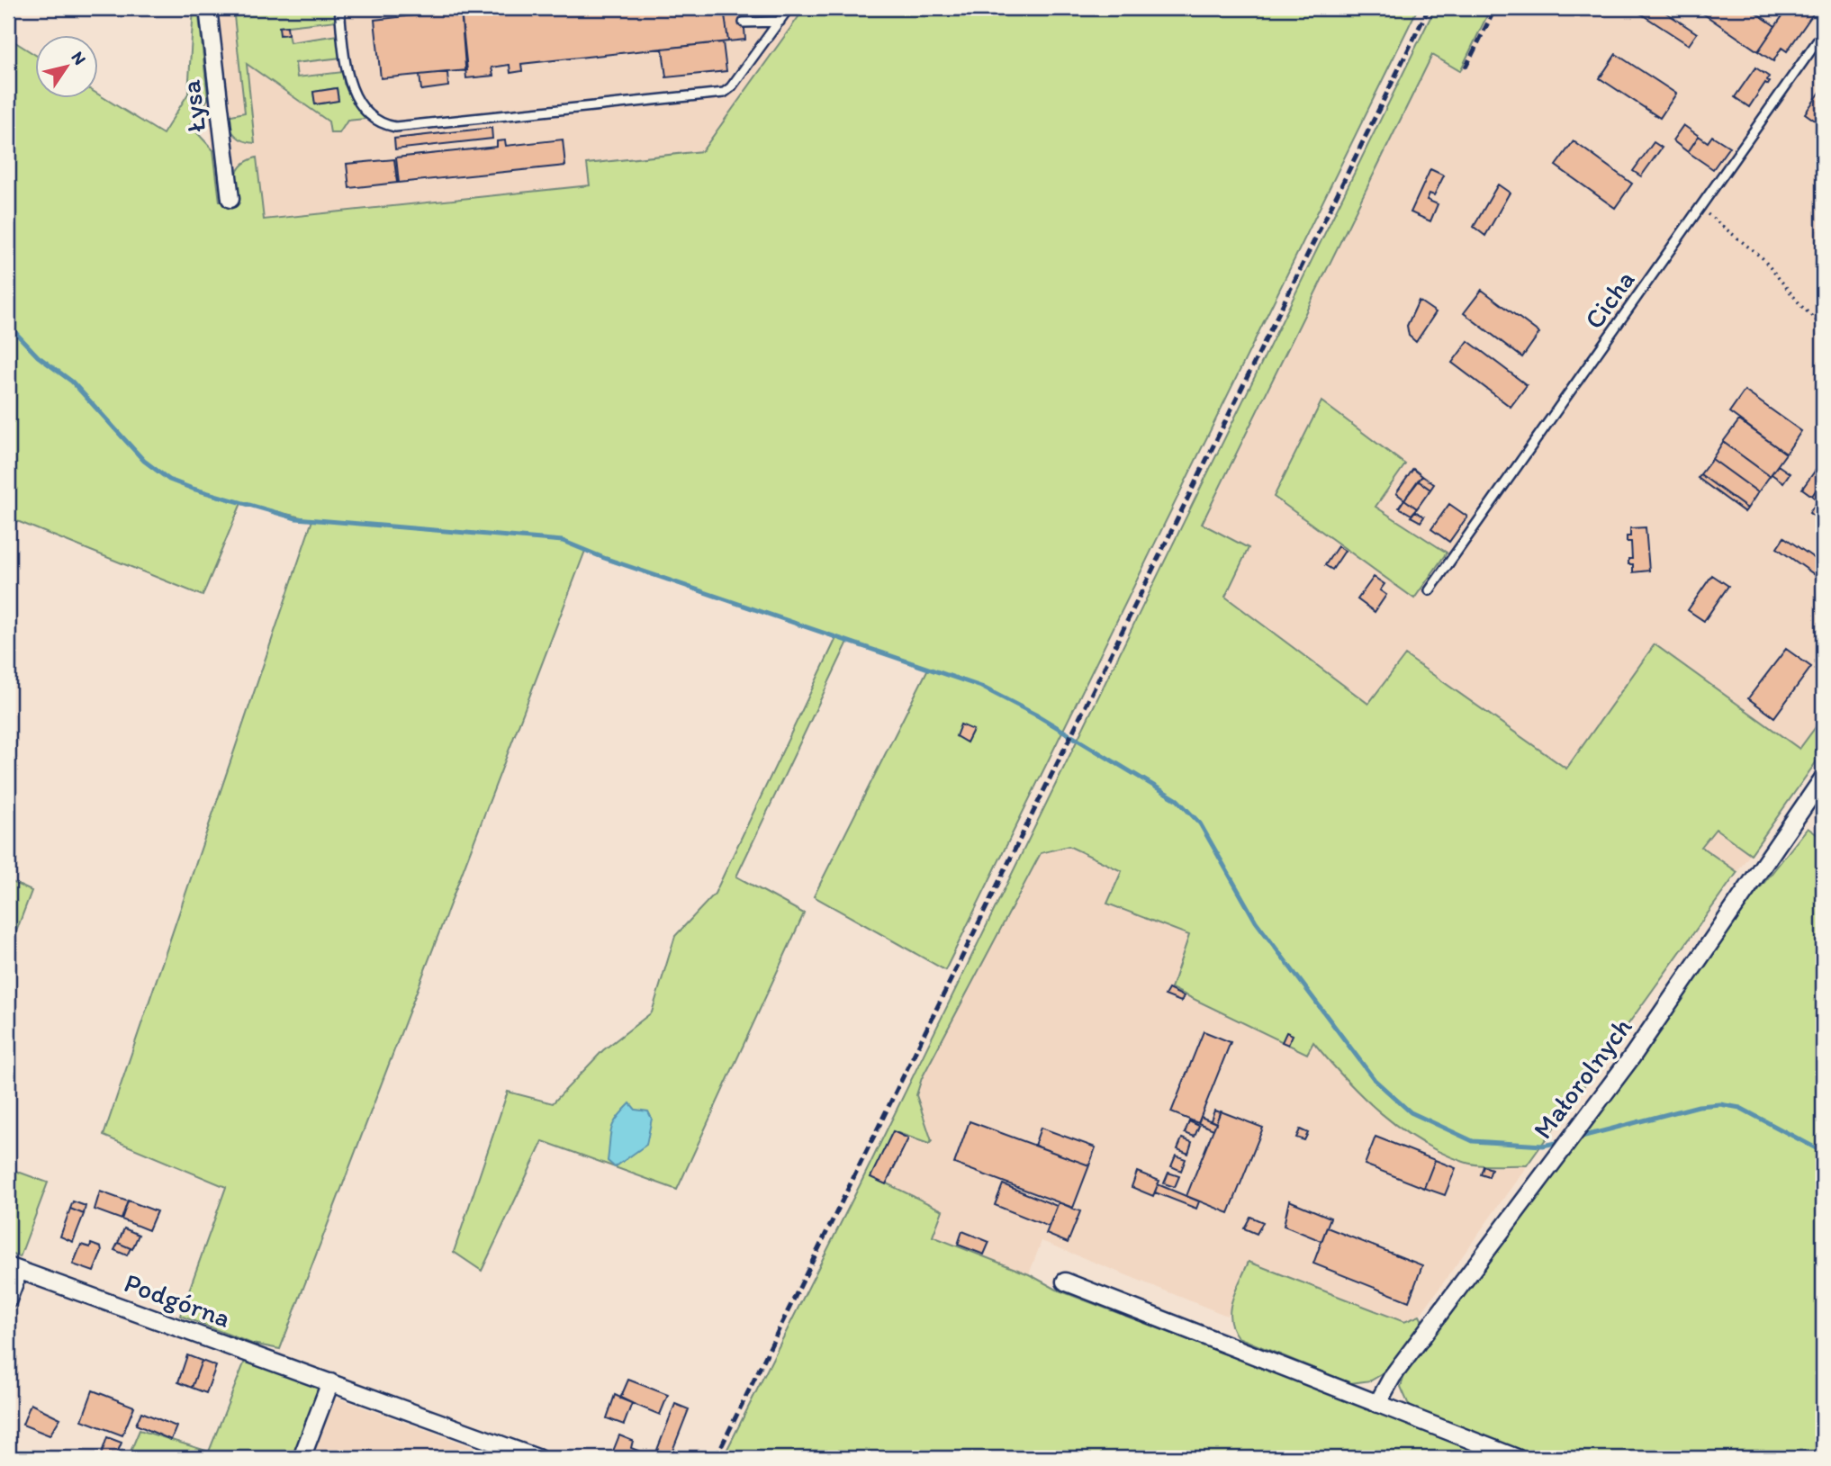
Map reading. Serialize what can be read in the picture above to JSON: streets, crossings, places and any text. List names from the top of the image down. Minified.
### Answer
{"streets":{"street":["Łysa","Małorolnych","Podgórna"],"lane":["Cicha"]},"north":"top right"}
